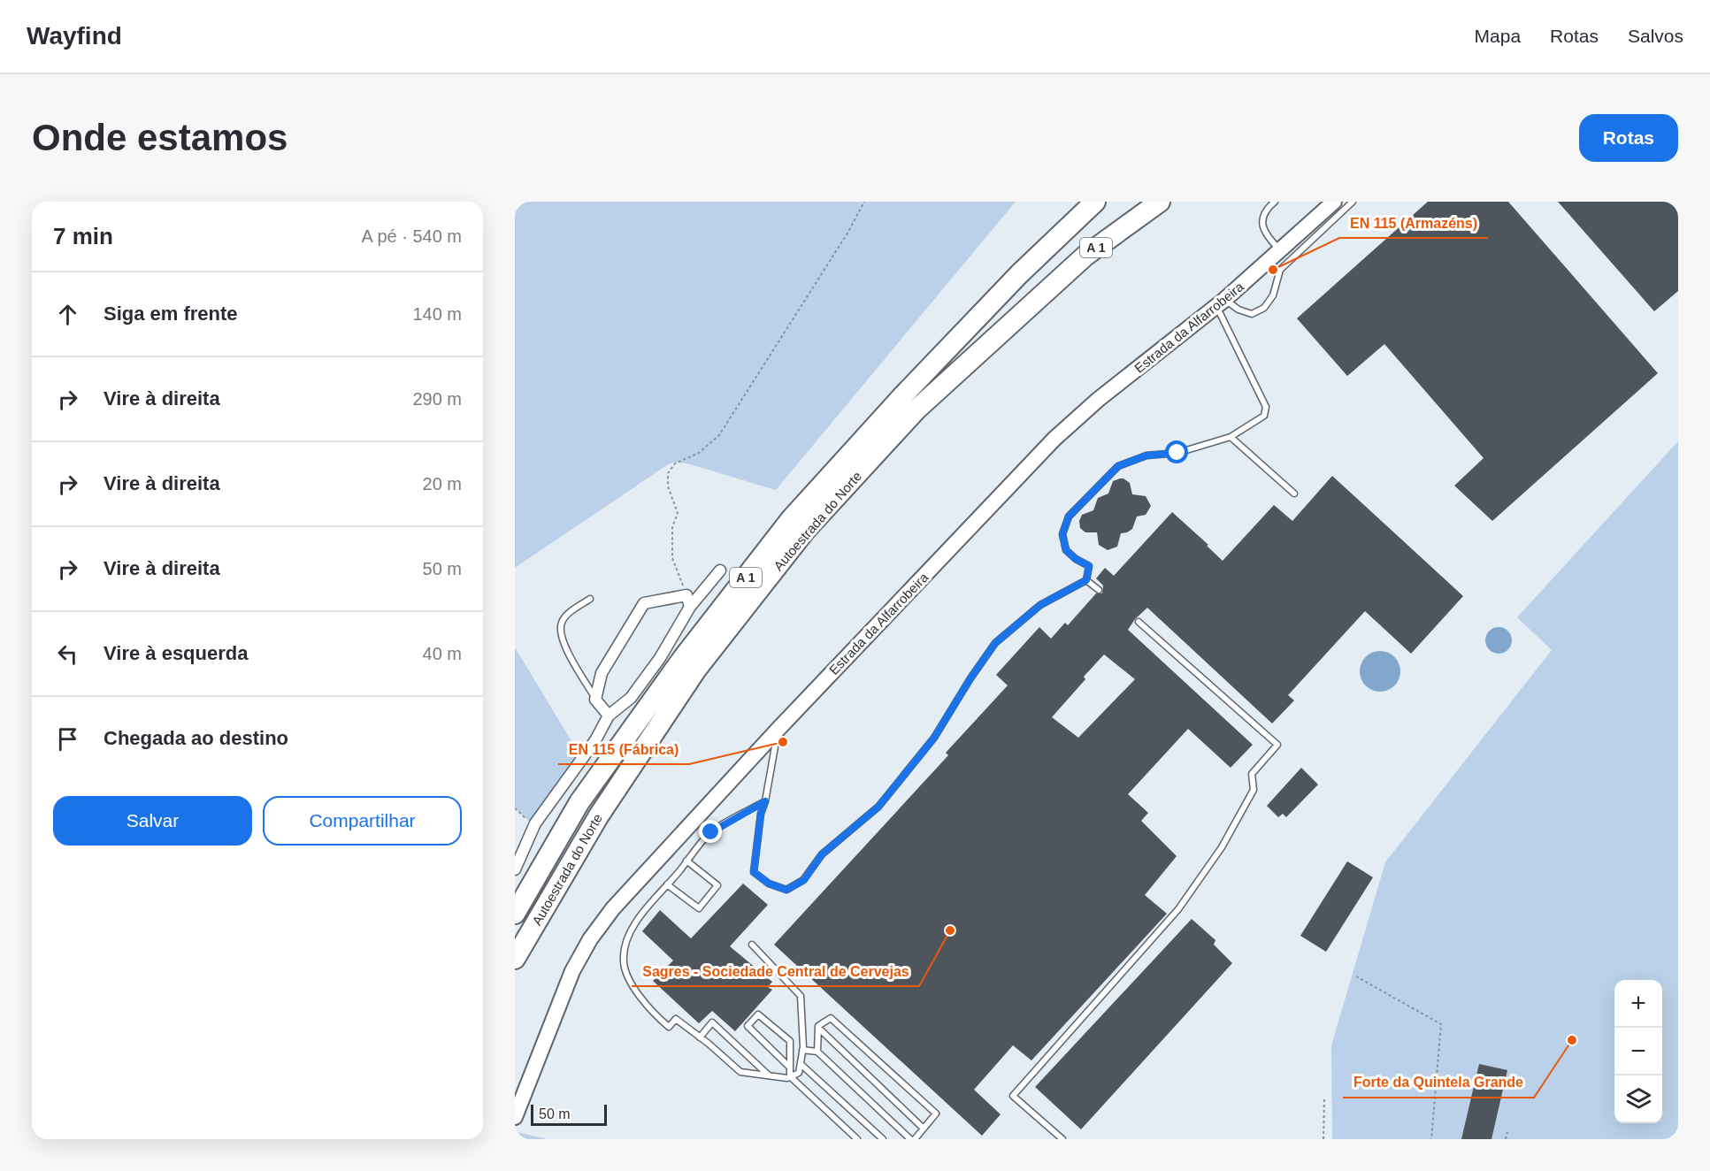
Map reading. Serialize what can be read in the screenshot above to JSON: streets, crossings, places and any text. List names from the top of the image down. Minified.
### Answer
{"streets":{"highway":["A 1","Autoestrada do Norte"],"main road":["Estrada da Alfarrobeira"]},"places":["EN 115 (Armazéns)","EN 115 (Fábrica)","Sagres - Sociedade Central de Cervejas","Forte da Quintela Grande"],"scale_bar":"50 m","page":{"header":"Wayfind","nav":["Mapa","Rotas","Salvos"],"buttons":["Rotas",["Salvar","Compartilhar"]],"title":"Onde estamos","heading":["7 min","A pé · 540 m"],"list":[["Siga em frente","140 m"],["Vire à direita","290 m"],["Vire à direita","20 m"],["Vire à direita","50 m"],["Vire à esquerda","40 m"],"Chegada ao destino"],"map_buttons":["+","−"],"scale":"50 m"}}
